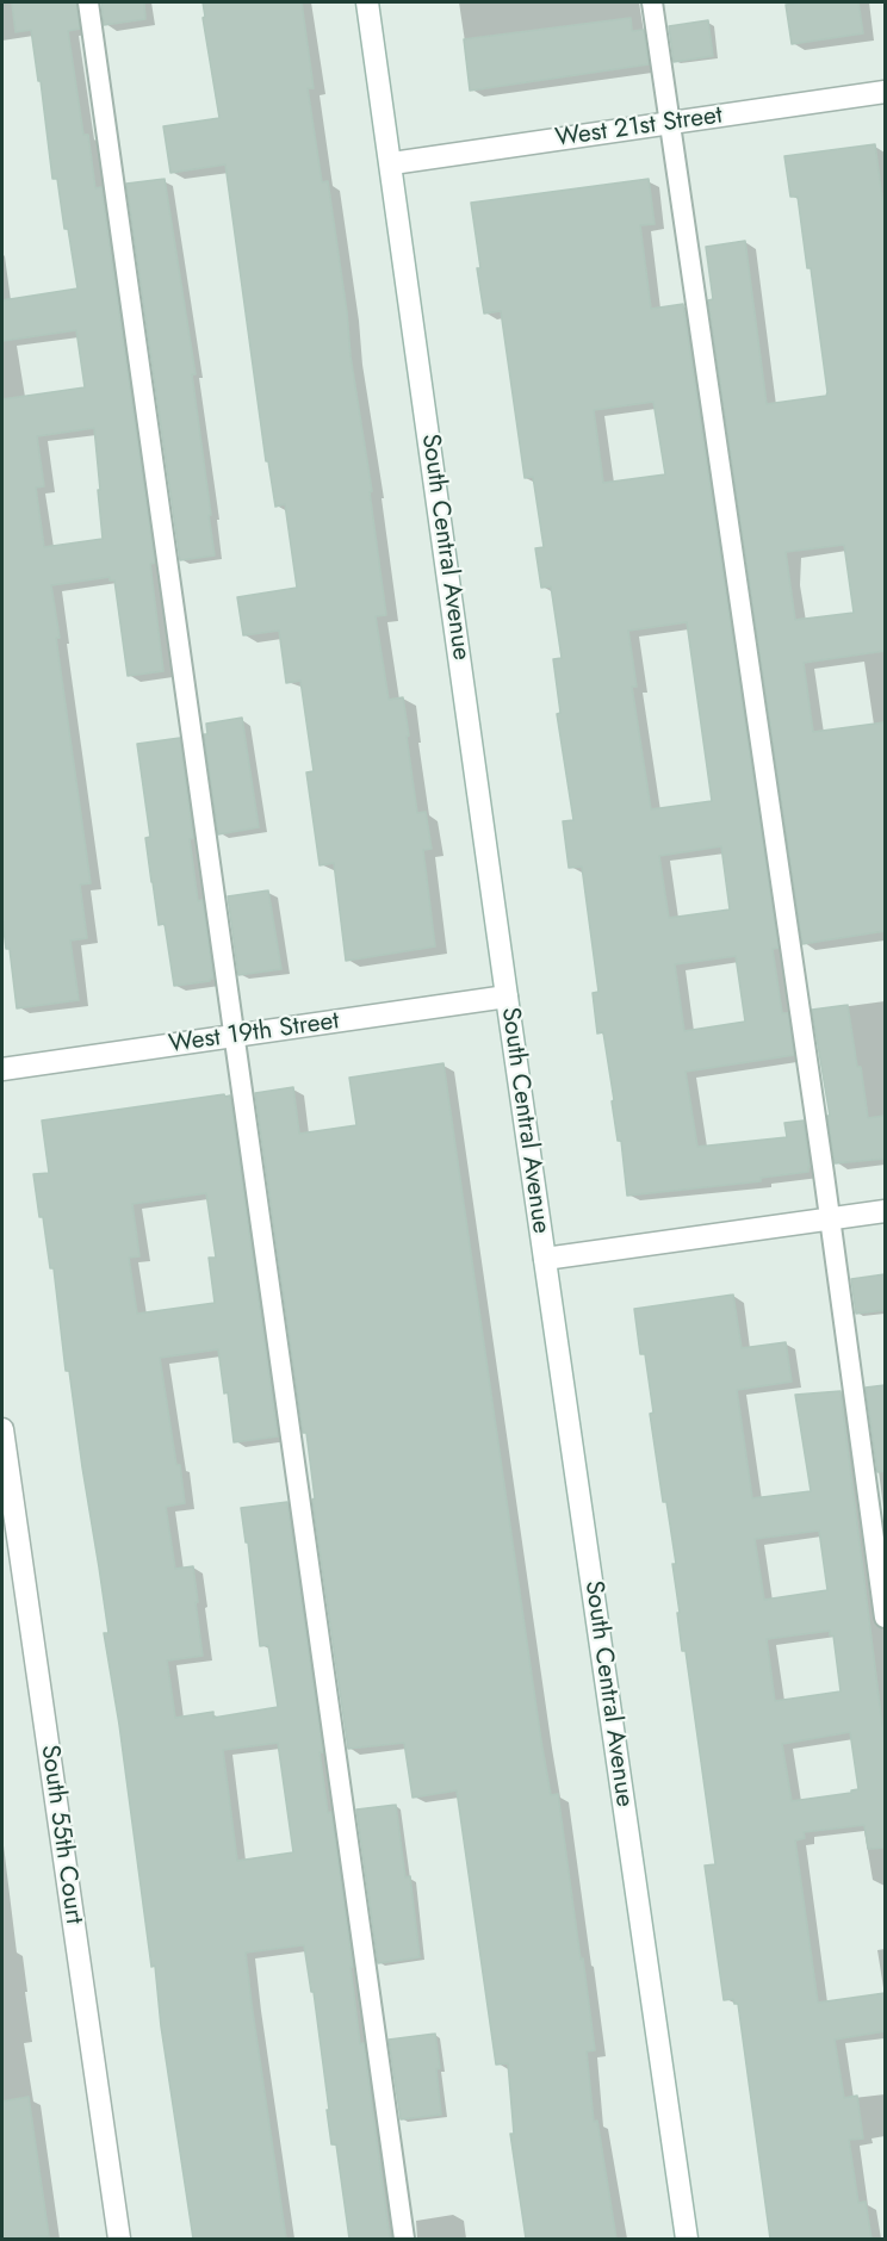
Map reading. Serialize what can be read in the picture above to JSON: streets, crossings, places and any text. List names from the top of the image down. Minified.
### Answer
{"streets":{"main road":["West 21st Street","South Central Avenue","West 19th Street","South 55th Court"]},"crossings":[["West 21st Street","South Central Avenue"],["South Central Avenue","West 19th Street"]]}
